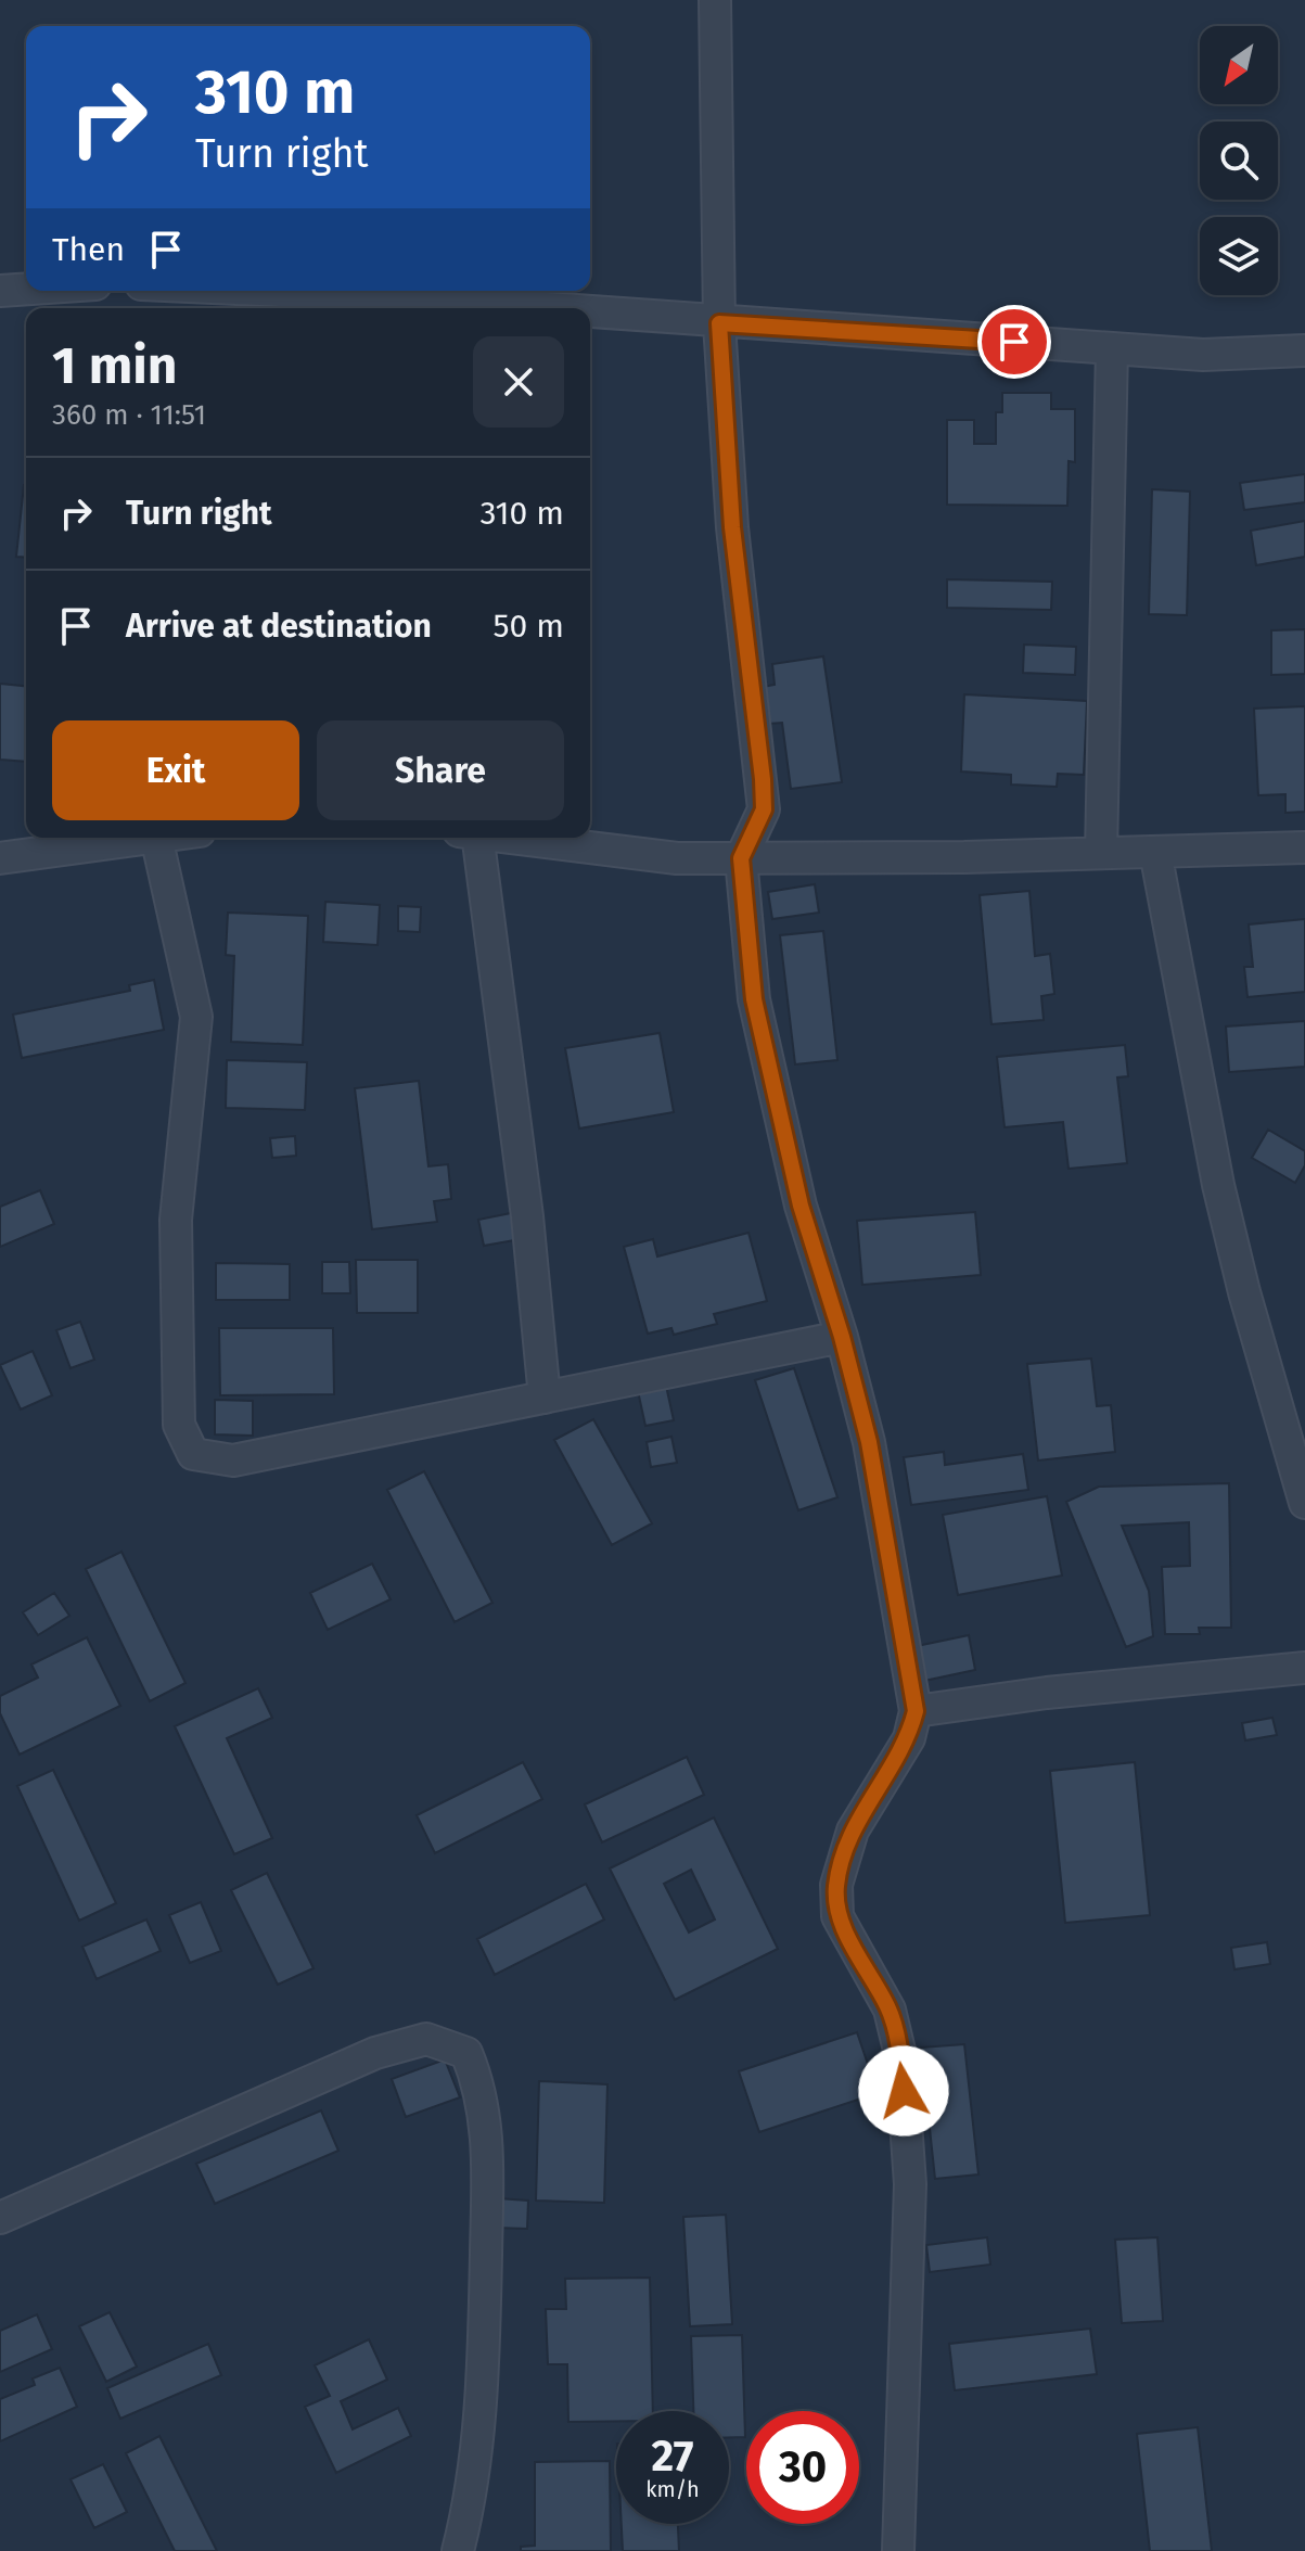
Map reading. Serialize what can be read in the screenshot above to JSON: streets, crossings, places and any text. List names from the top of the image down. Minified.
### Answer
{"north":"bottom left","page":{"turn":["310 m","Turn right"],"then":"Then","heading":["1 min","360 m · 11:51"],"list":[{"name":"Turn right","value":"310 m"},{"name":"Arrive at destination","value":"50 m"}],"buttons":["Exit","Share"],"speed":"27 km/h","limit":"30"}}
